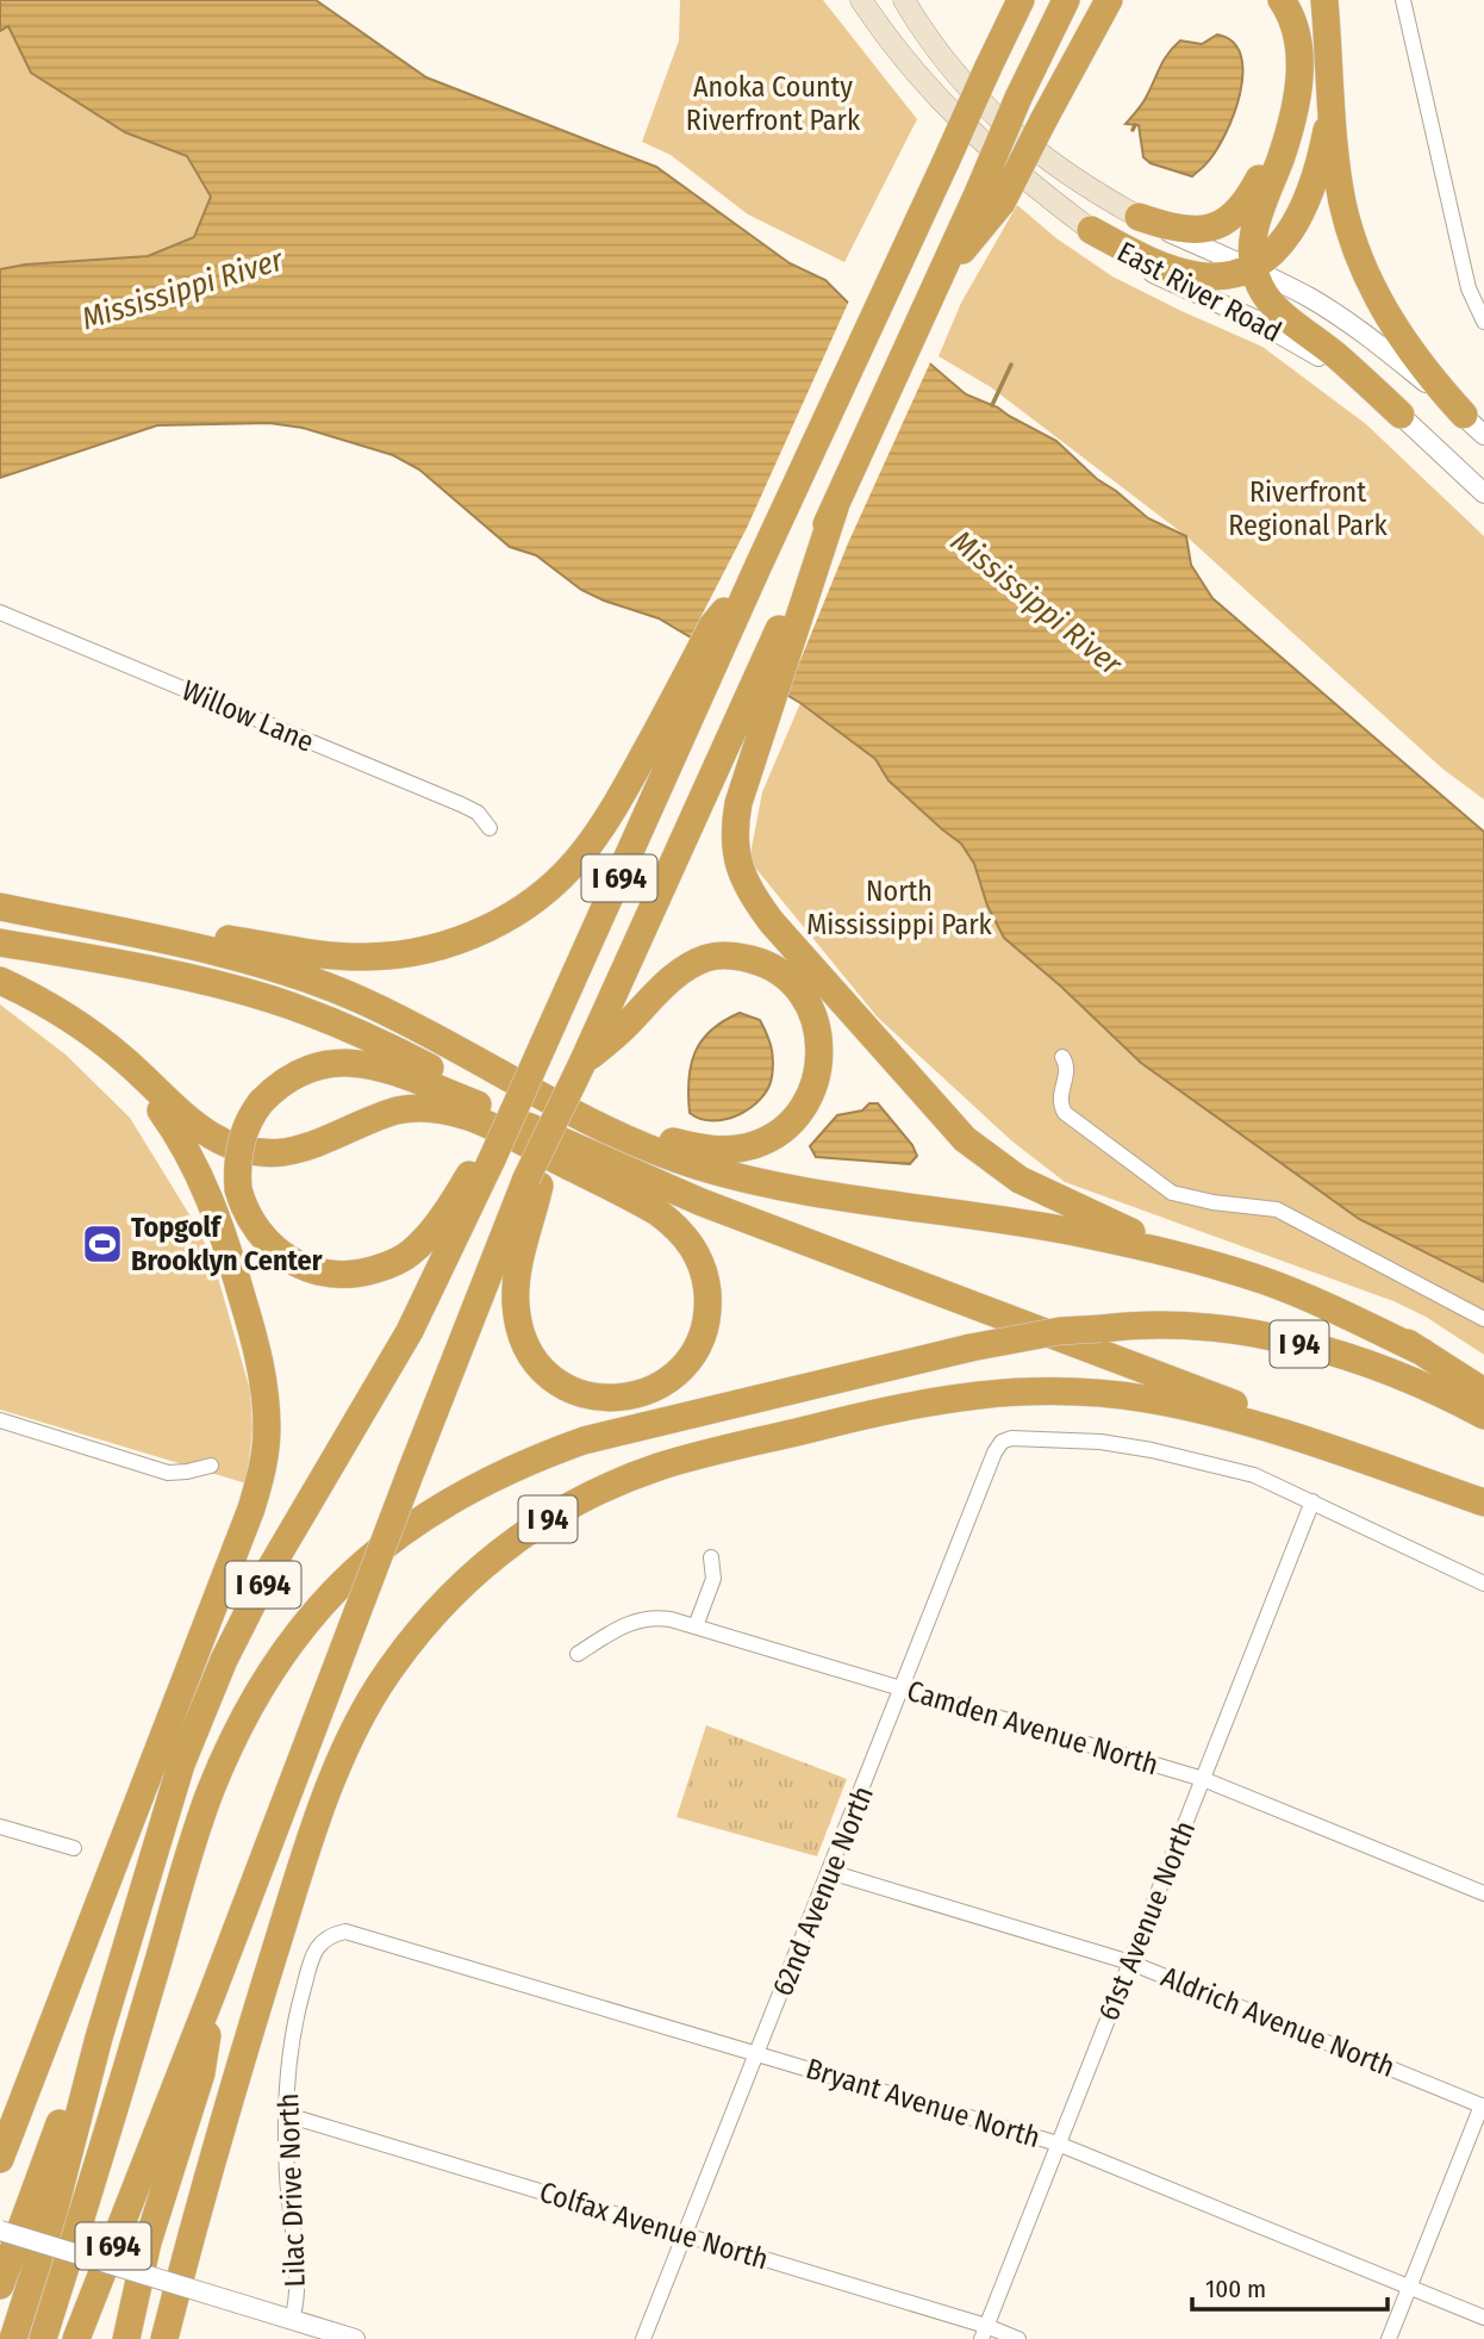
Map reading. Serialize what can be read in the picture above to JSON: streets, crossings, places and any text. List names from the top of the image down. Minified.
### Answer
{"streets":{"highway":["I 694","I 94"],"main road":["East River Road"],"street":["Willow Lane","Camden Avenue North","62nd Avenue North","61st Avenue North","Aldrich Avenue North","Bryant Avenue North","Lilac Drive North","Colfax Avenue North"]},"crossings":[["Camden Avenue North","62nd Avenue North"],["Camden Avenue North","61st Avenue North"],["62nd Avenue North","61st Avenue North"],["62nd Avenue North","Aldrich Avenue North"],["62nd Avenue North","Bryant Avenue North"],["62nd Avenue North","Colfax Avenue North"],["61st Avenue North","Aldrich Avenue North"],["61st Avenue North","Bryant Avenue North"],["61st Avenue North","Colfax Avenue North"],["Bryant Avenue North","Lilac Drive North"],["Lilac Drive North","Colfax Avenue North"]],"water":["Mississippi River"],"parks":["Anoka County Riverfront Park","Riverfront Regional Park","North Mississippi Park"],"places":{"sports":["Topgolf Brooklyn Center"]},"scale_bar":"100 m"}
